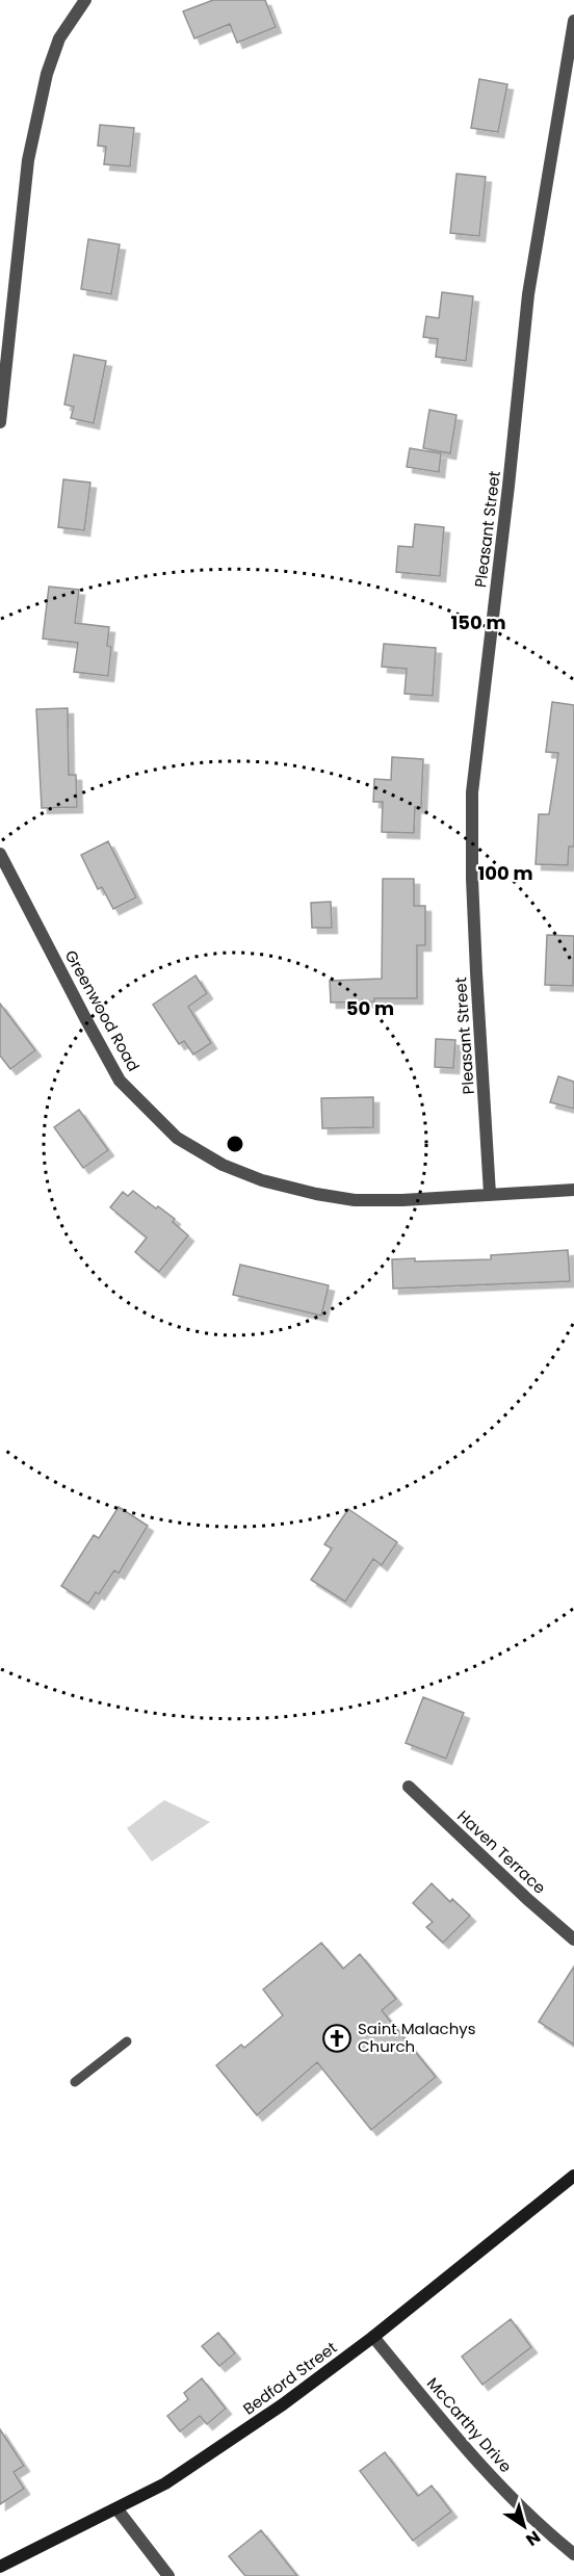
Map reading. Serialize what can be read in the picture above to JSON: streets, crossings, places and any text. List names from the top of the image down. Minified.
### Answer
{"streets":{"main road":["Bedford Street"],"street":["Pleasant Street","Greenwood Road","Haven Terrace","McCarthy Drive"]},"crossings":[["Pleasant Street","Greenwood Road"],["Bedford Street","McCarthy Drive"]],"places":{"church":["Saint Malachys Church"]},"north":"bottom right","rings":["150 m","100 m","50 m"]}
